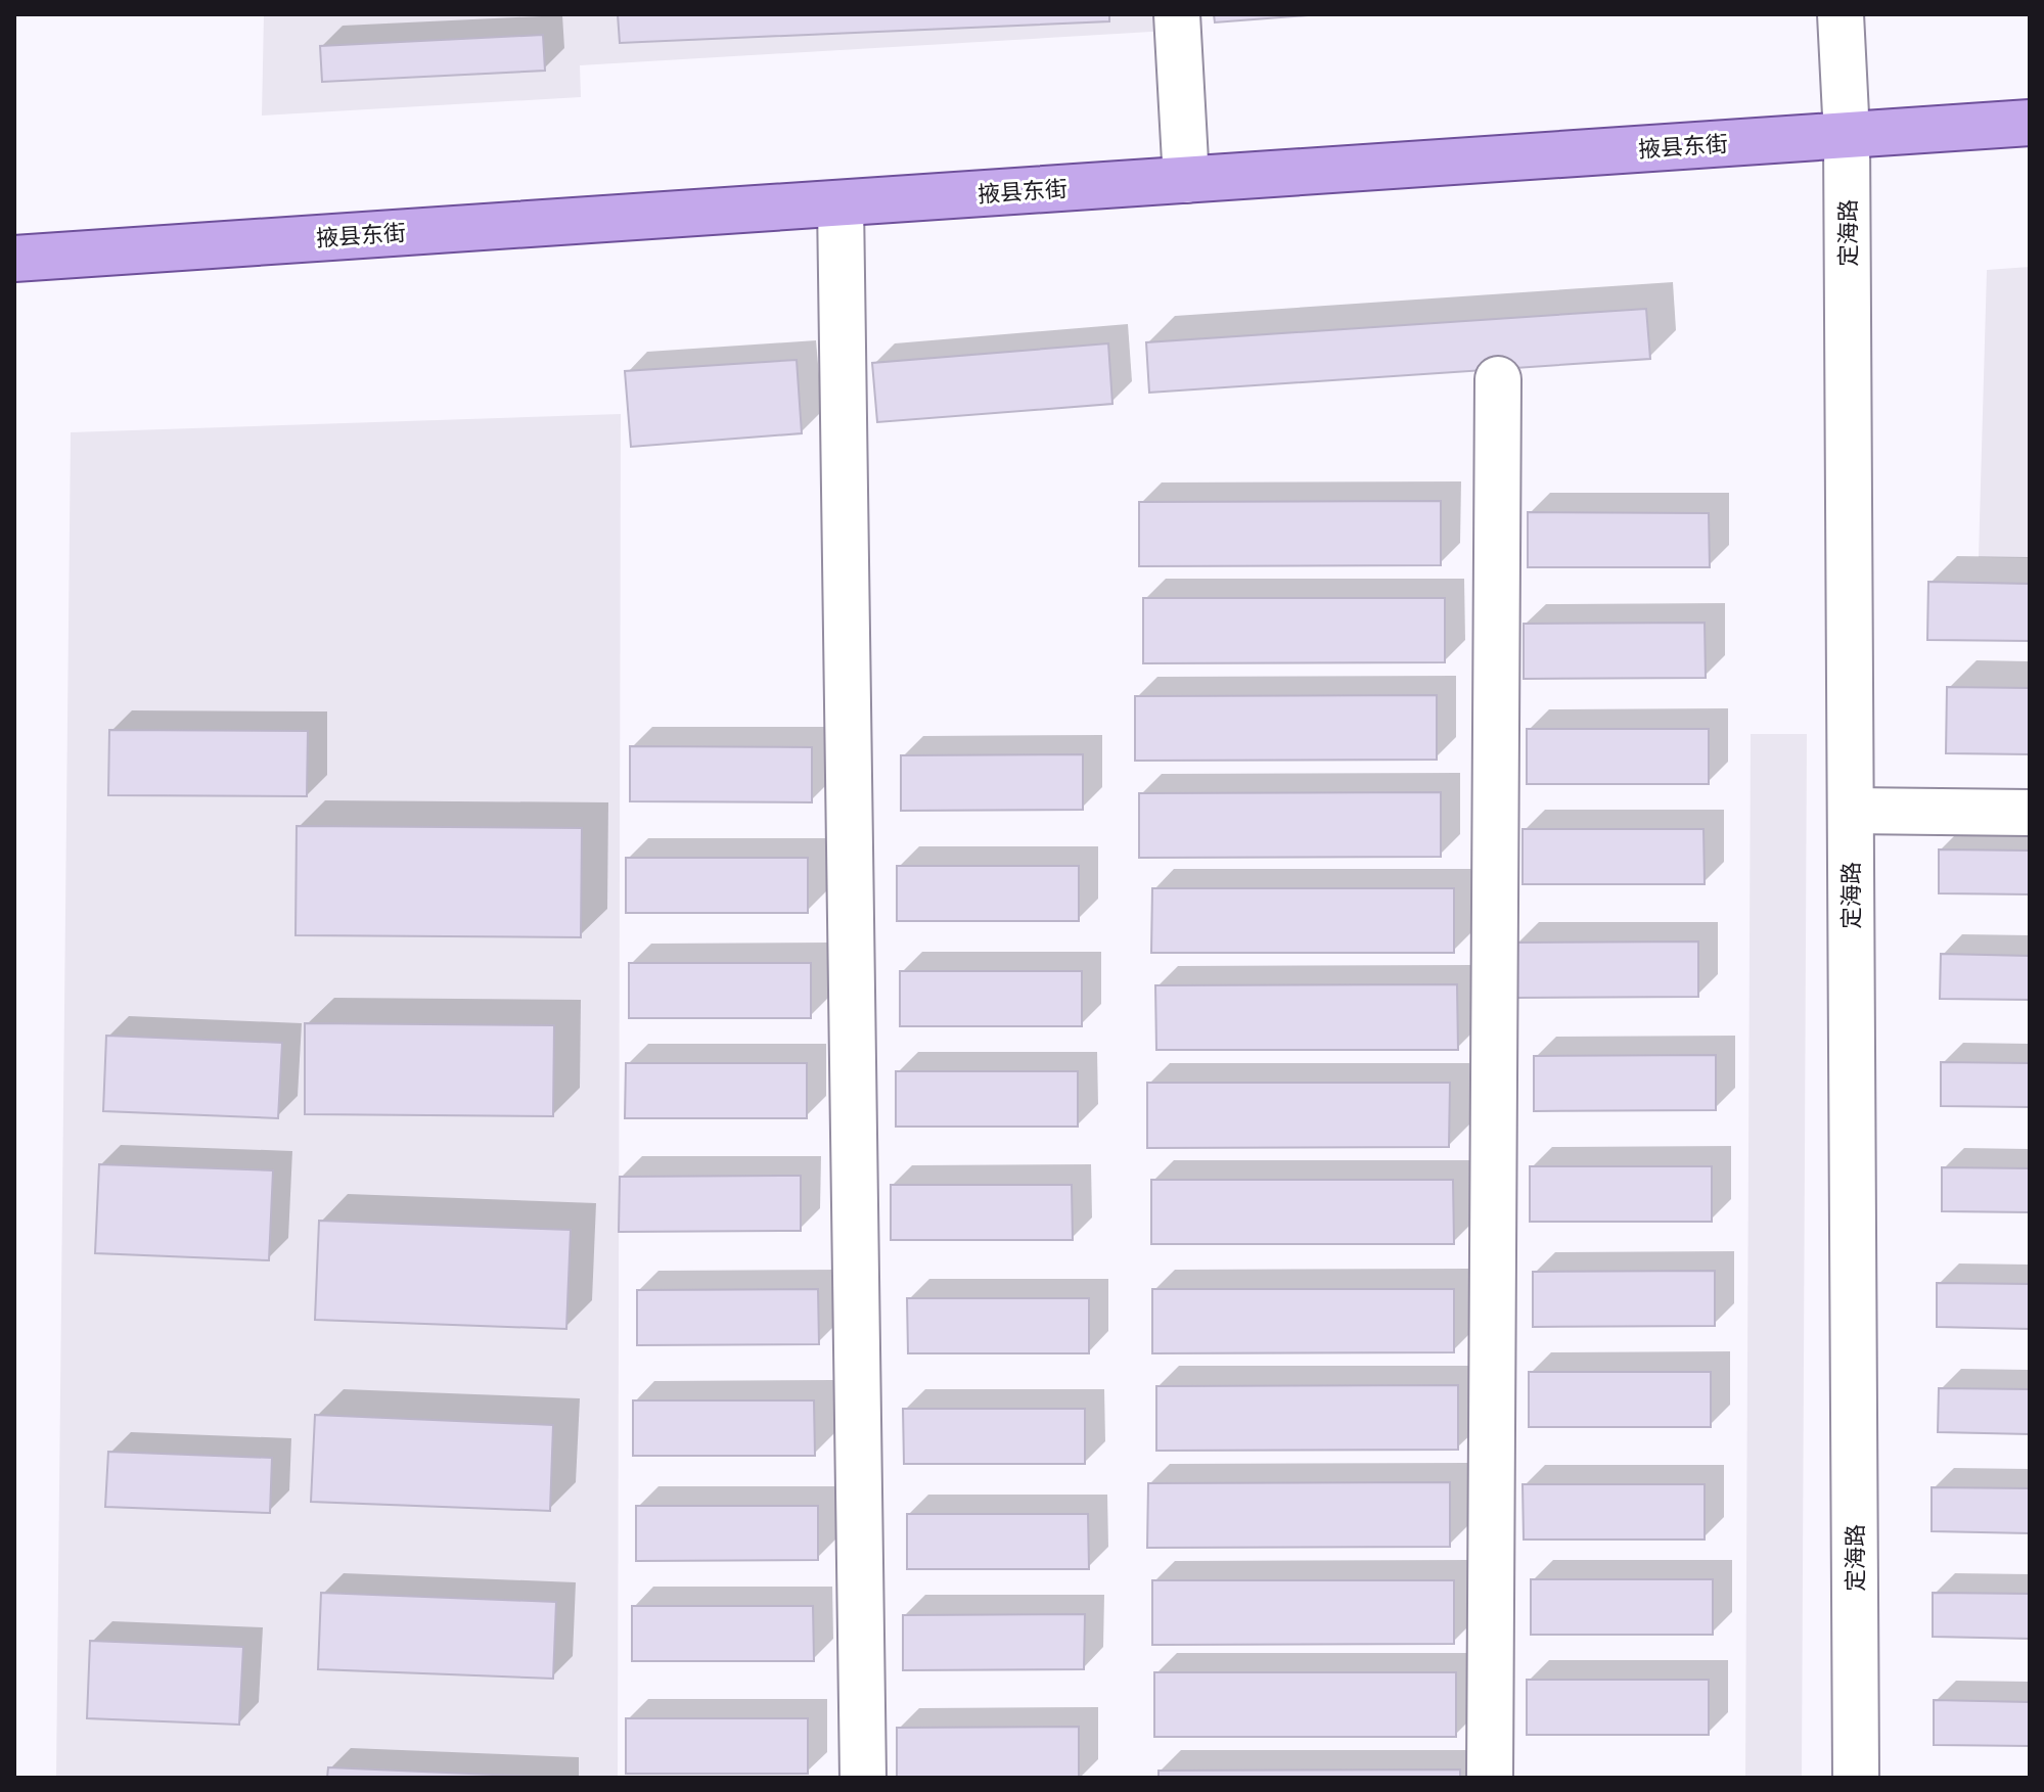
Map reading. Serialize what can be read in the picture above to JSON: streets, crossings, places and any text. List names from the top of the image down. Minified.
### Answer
{"streets":{"main road":["掖县东街"],"street":["定海路"]},"crossings":[["掖县东街","定海路"]]}
